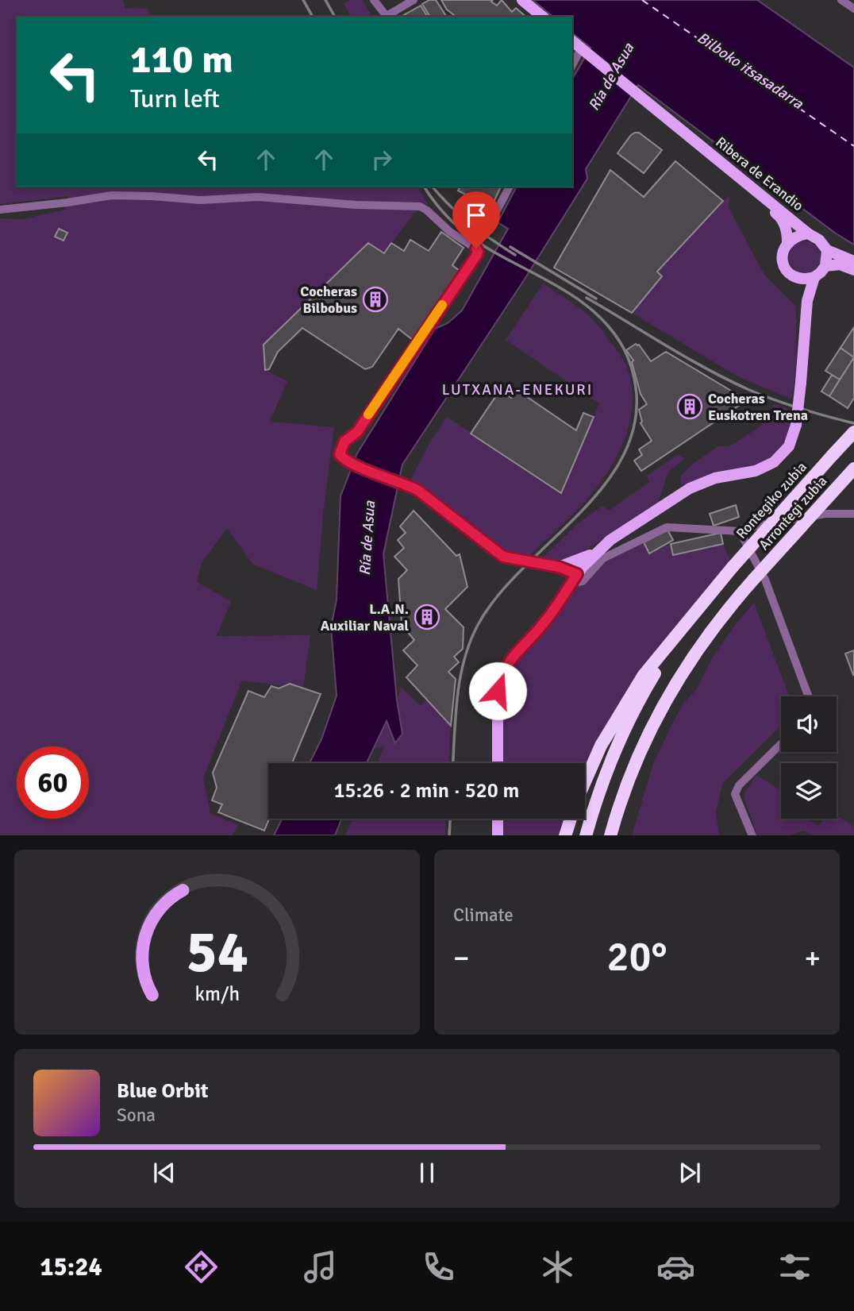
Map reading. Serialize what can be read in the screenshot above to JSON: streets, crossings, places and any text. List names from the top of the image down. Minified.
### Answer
{"streets":{"highway":["Rontegiko zubia","Arrontegi zubia"],"main road":["Ribera de Erandio"]},"districts":["LUTXANA-ENEKURI"],"water":["Bilboko itsasadarra","Ría de Asua"],"places":{"building":["Cocheras Bilbobus","Cocheras Euskotren Trena","L.A.N. Auxiliar Naval"]},"page":{"turn":["110 m","Turn left"],"limit":"60","trip":"15:26 · 2 min · 520 m","tile":"Climate","heat":["−","20°","+"],"song":["Blue Orbit","Sona"],"tabs":"15:24","gauge":["54","km/h"]}}
